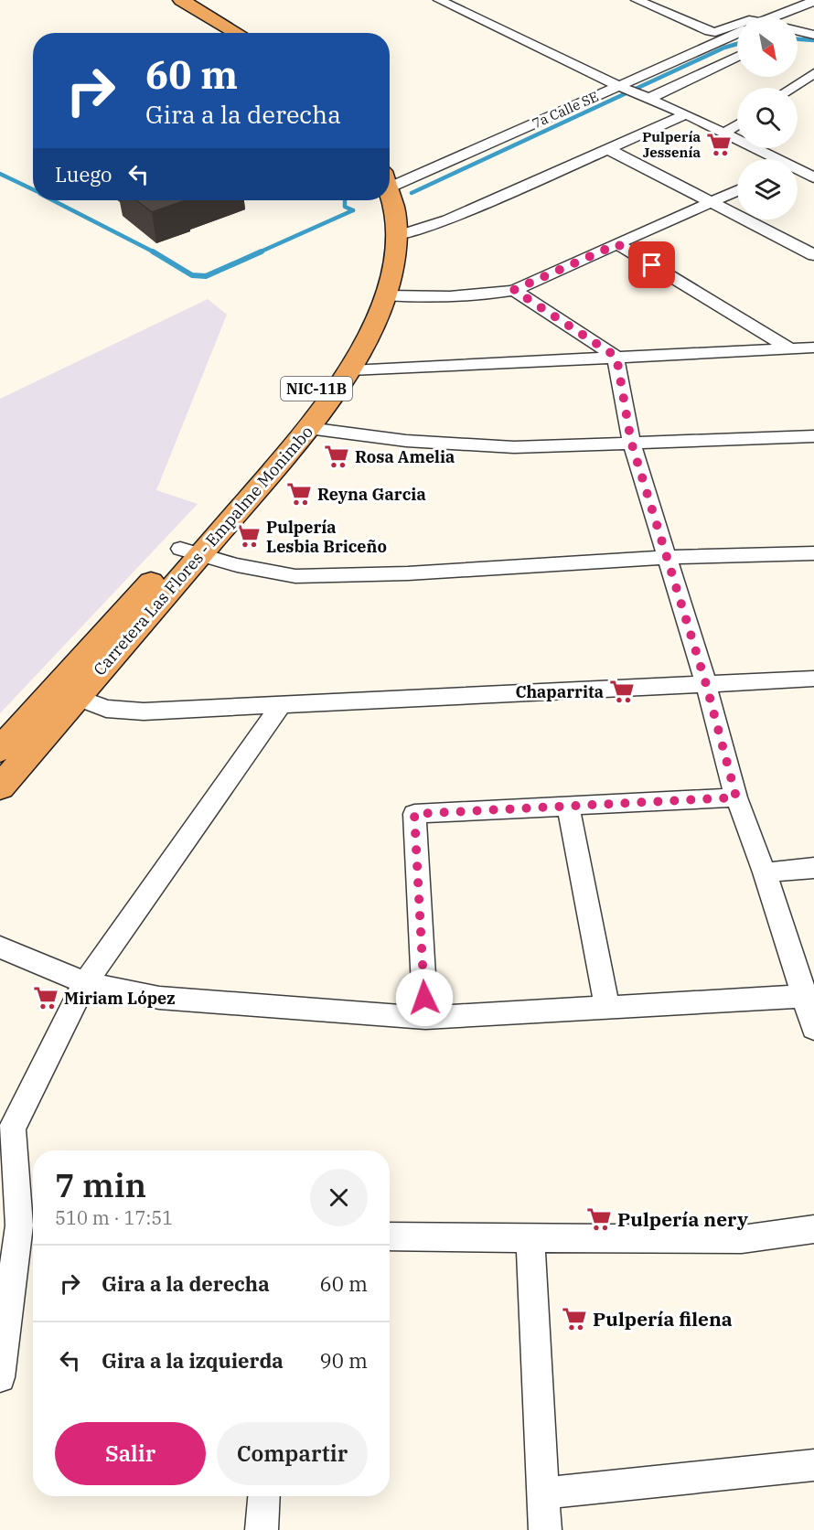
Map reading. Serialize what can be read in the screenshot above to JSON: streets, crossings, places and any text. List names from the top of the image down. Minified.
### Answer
{"streets":{"highway":["NIC-11B","Carretera Las Flores - Empalme Monimbo"],"street":["7a Calle SE"]},"places":{"supermarket":["Pulpería Jessenía","Rosa Amelia","Reyna Garcia","Pulpería Lesbia Briceño","Chaparrita","Miriam López","Pulpería nery","Pulpería filena"]},"north":"bottom right","page":{"turn":["60 m","Gira a la derecha"],"then":"Luego","heading":["7 min","510 m · 17:51"],"list":[{"name":"Gira a la derecha","value":"60 m"},{"name":"Gira a la izquierda","value":"90 m"}],"buttons":["Salir","Compartir"]}}
